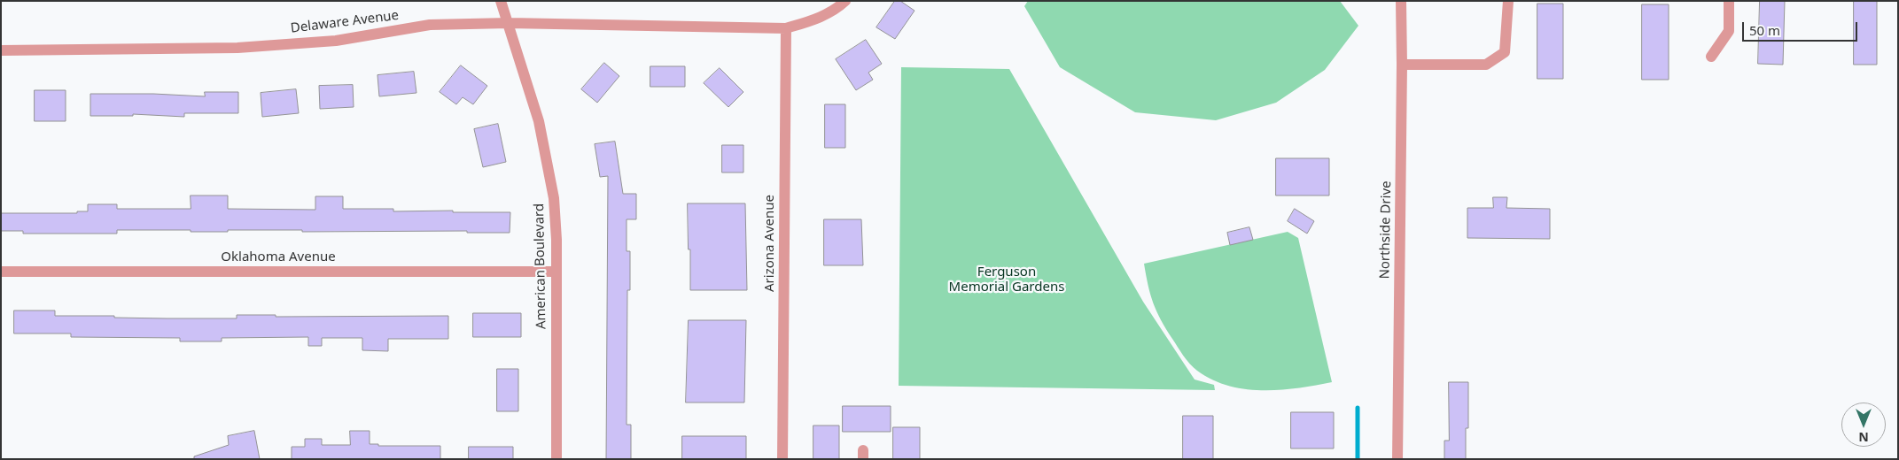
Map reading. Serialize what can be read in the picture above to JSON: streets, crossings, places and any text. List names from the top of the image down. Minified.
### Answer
{"streets":{"street":["Delaware Avenue","Northside Drive","Arizona Avenue","Oklahoma Avenue","American Boulevard"]},"crossings":[["Delaware Avenue","Arizona Avenue"],["Delaware Avenue","American Boulevard"],["Oklahoma Avenue","American Boulevard"]],"parks":["Ferguson Memorial Gardens"],"scale_bar":"50 m","north":"bottom"}
